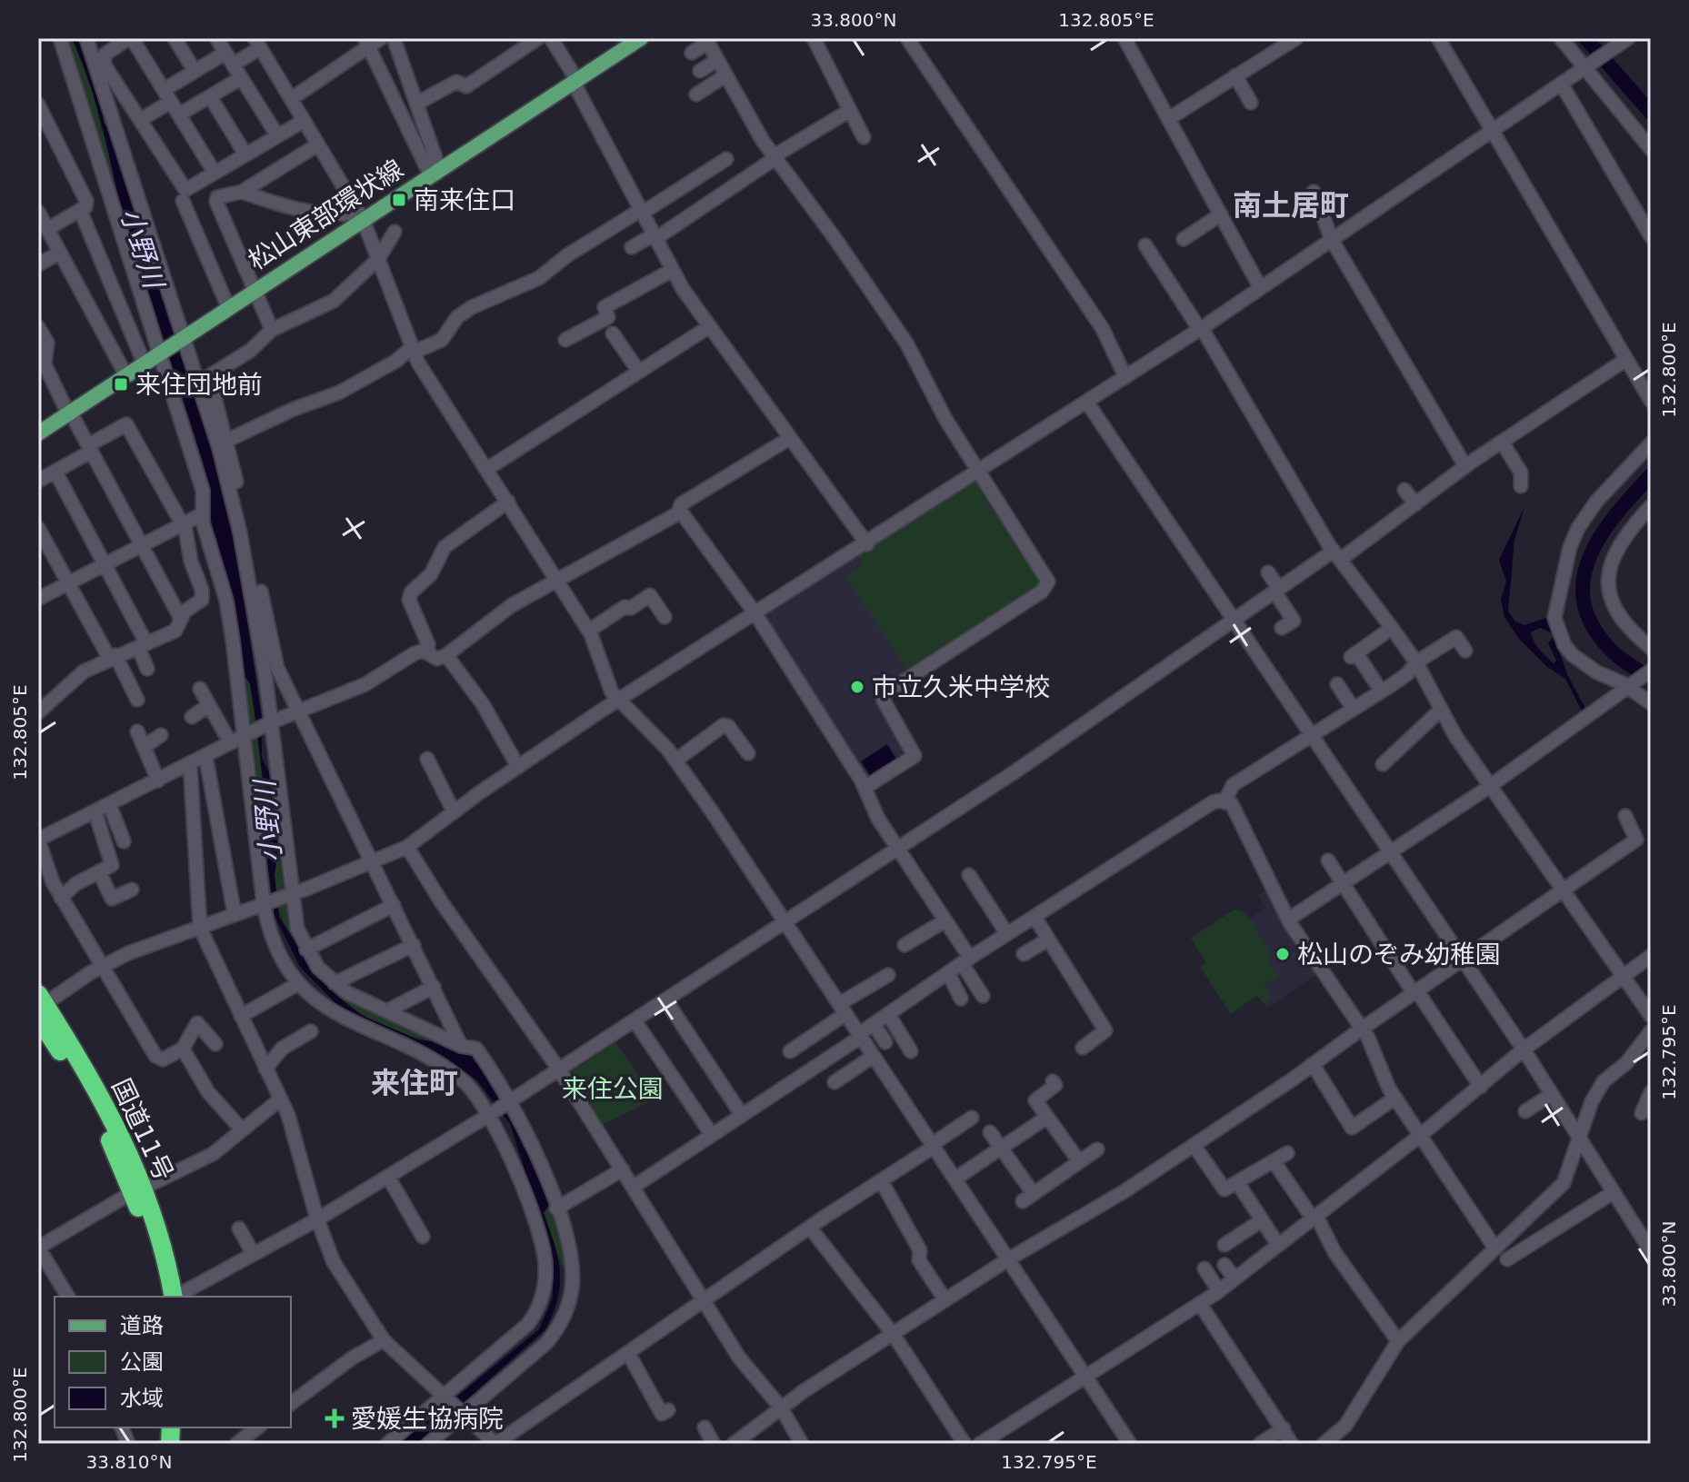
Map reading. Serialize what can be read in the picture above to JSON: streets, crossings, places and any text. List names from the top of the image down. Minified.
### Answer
{"streets":{"highway":["国道11号"],"main road":["松山東部環状線"]},"districts":["南土居町","来住町"],"water":["小野川"],"parks":["来住公園"],"places":{"transit":["南来住口","来住団地前"],"other":["市立久米中学校","松山のぞみ幼稚園"],"health":["愛媛生協病院"]},"legend":["道路","公園","水域"],"coordinates":["33.800°N","132.805°E","132.800°E","132.795°E","33.810°N"]}
